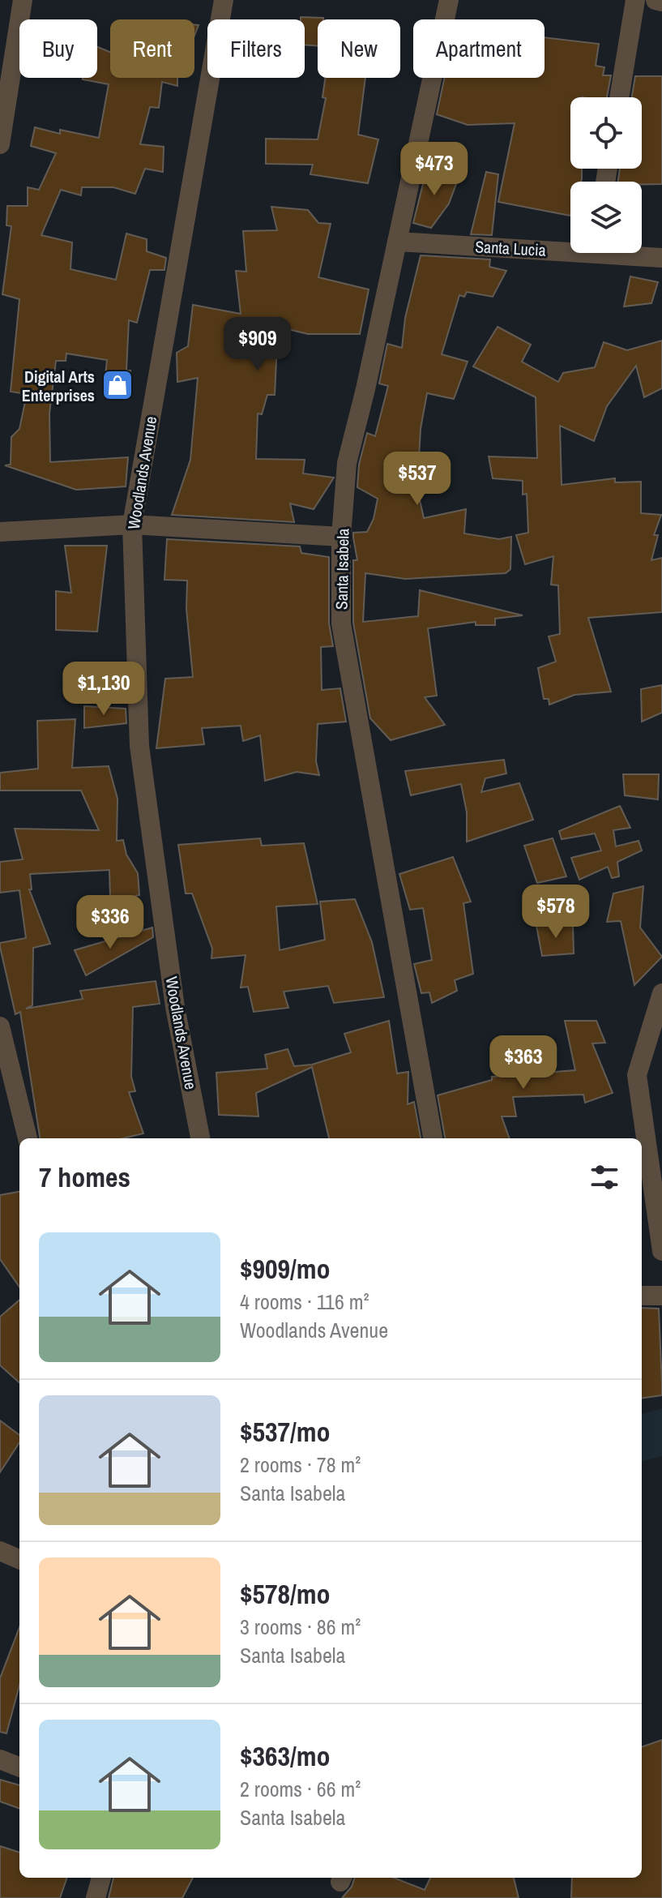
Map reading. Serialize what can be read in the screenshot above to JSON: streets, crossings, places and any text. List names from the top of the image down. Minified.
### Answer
{"streets":{"street":["Santa Lucia","Woodlands Avenue","Santa Isabela"]},"crossings":[["Santa Lucia","Santa Isabela"]],"places":{"shop":["Digital Arts Enterprises"]},"page":{"chip":["Buy","Rent","Filters","New","Apartment"],"price":["$473","$909","$537","$1,130","$578","$336","$363"],"heading":"7 homes","list":[{"name":"$909/mo","note":"4 rooms · 116 m² · Woodlands Avenue"},{"name":"$537/mo","note":"2 rooms · 78 m² · Santa Isabela"},{"name":"$578/mo","note":"3 rooms · 86 m² · Santa Isabela"},{"name":"$363/mo","note":"2 rooms · 66 m² · Santa Isabela"}]}}
